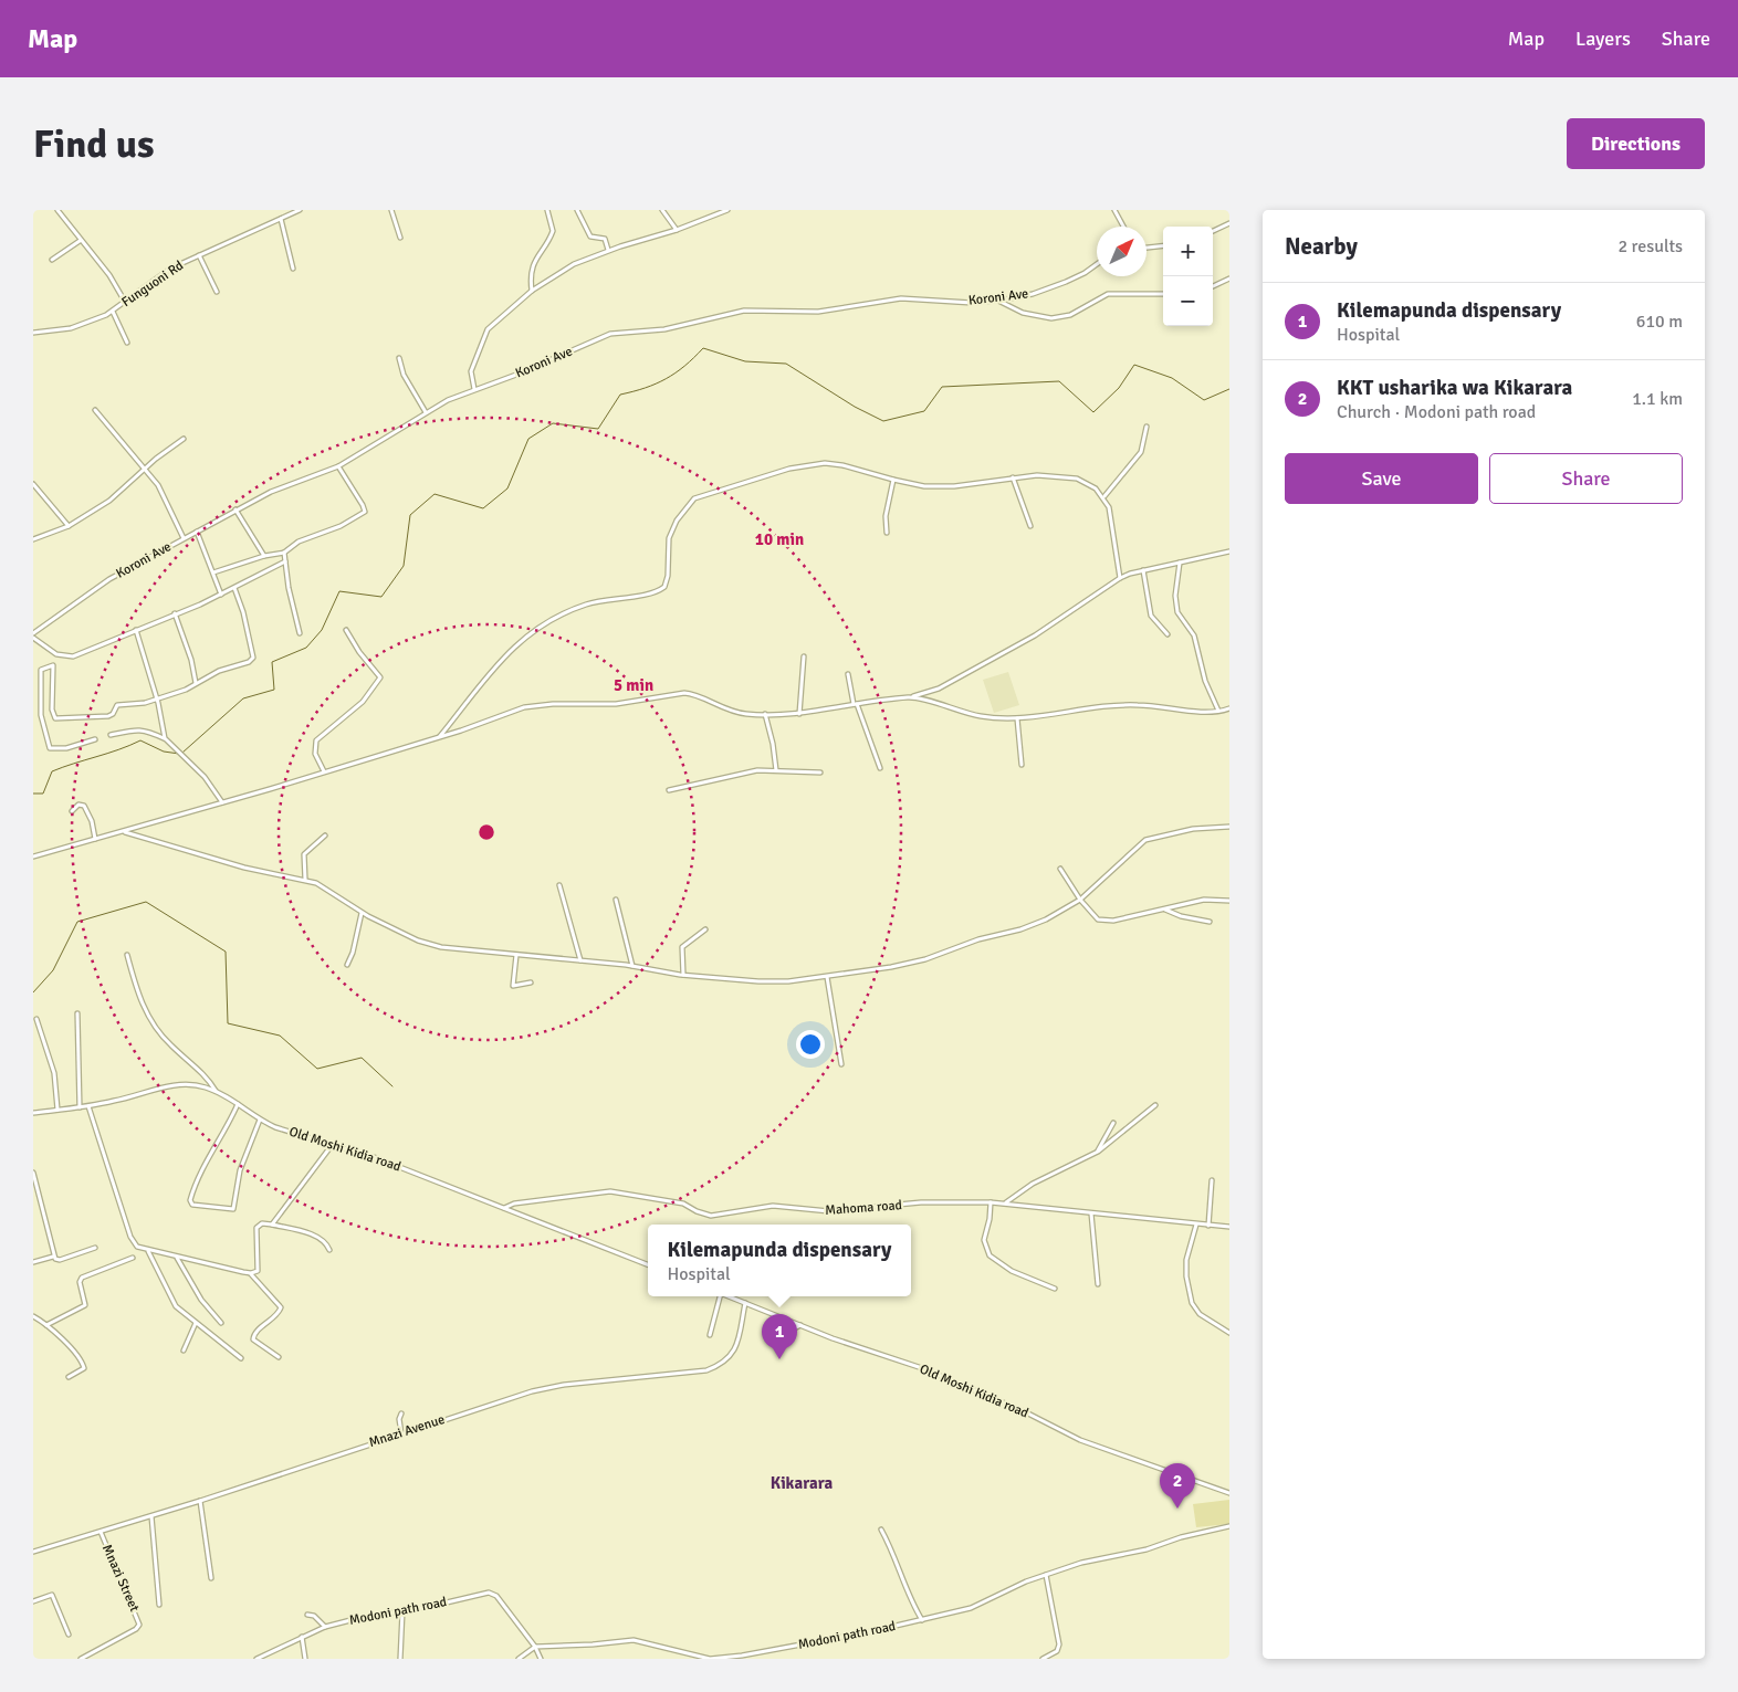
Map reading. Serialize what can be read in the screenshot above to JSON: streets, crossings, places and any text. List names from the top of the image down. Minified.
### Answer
{"streets":{"street":["Funguoni Rd","Koroni Ave","Old Moshi Kidia road","Mahoma road","Mnazi Avenue","Mnazi Street","Modoni path road"]},"crossings":[["Old Moshi Kidia road","Mahoma road"],["Old Moshi Kidia road","Mnazi Avenue"],["Mnazi Avenue","Mnazi Street"]],"districts":["Kikarara"],"north":"top right","page":{"header":"Map","nav":["Map","Layers","Share"],"buttons":["Directions",["Save","Share"]],"title":"Find us","heading":["Nearby","2 results"],"map_buttons":["+","−"],"list":[{"mark":"1","name":"Kilemapunda dispensary","note":"Hospital","value":"610 m"},{"mark":"2","name":"KKT usharika wa Kikarara","note":"Church · Modoni path road","value":"1.1 km"}],"popup":["Kilemapunda dispensary","Hospital"],"pins":["1","2"]},"rings":["10 min","5 min"]}
